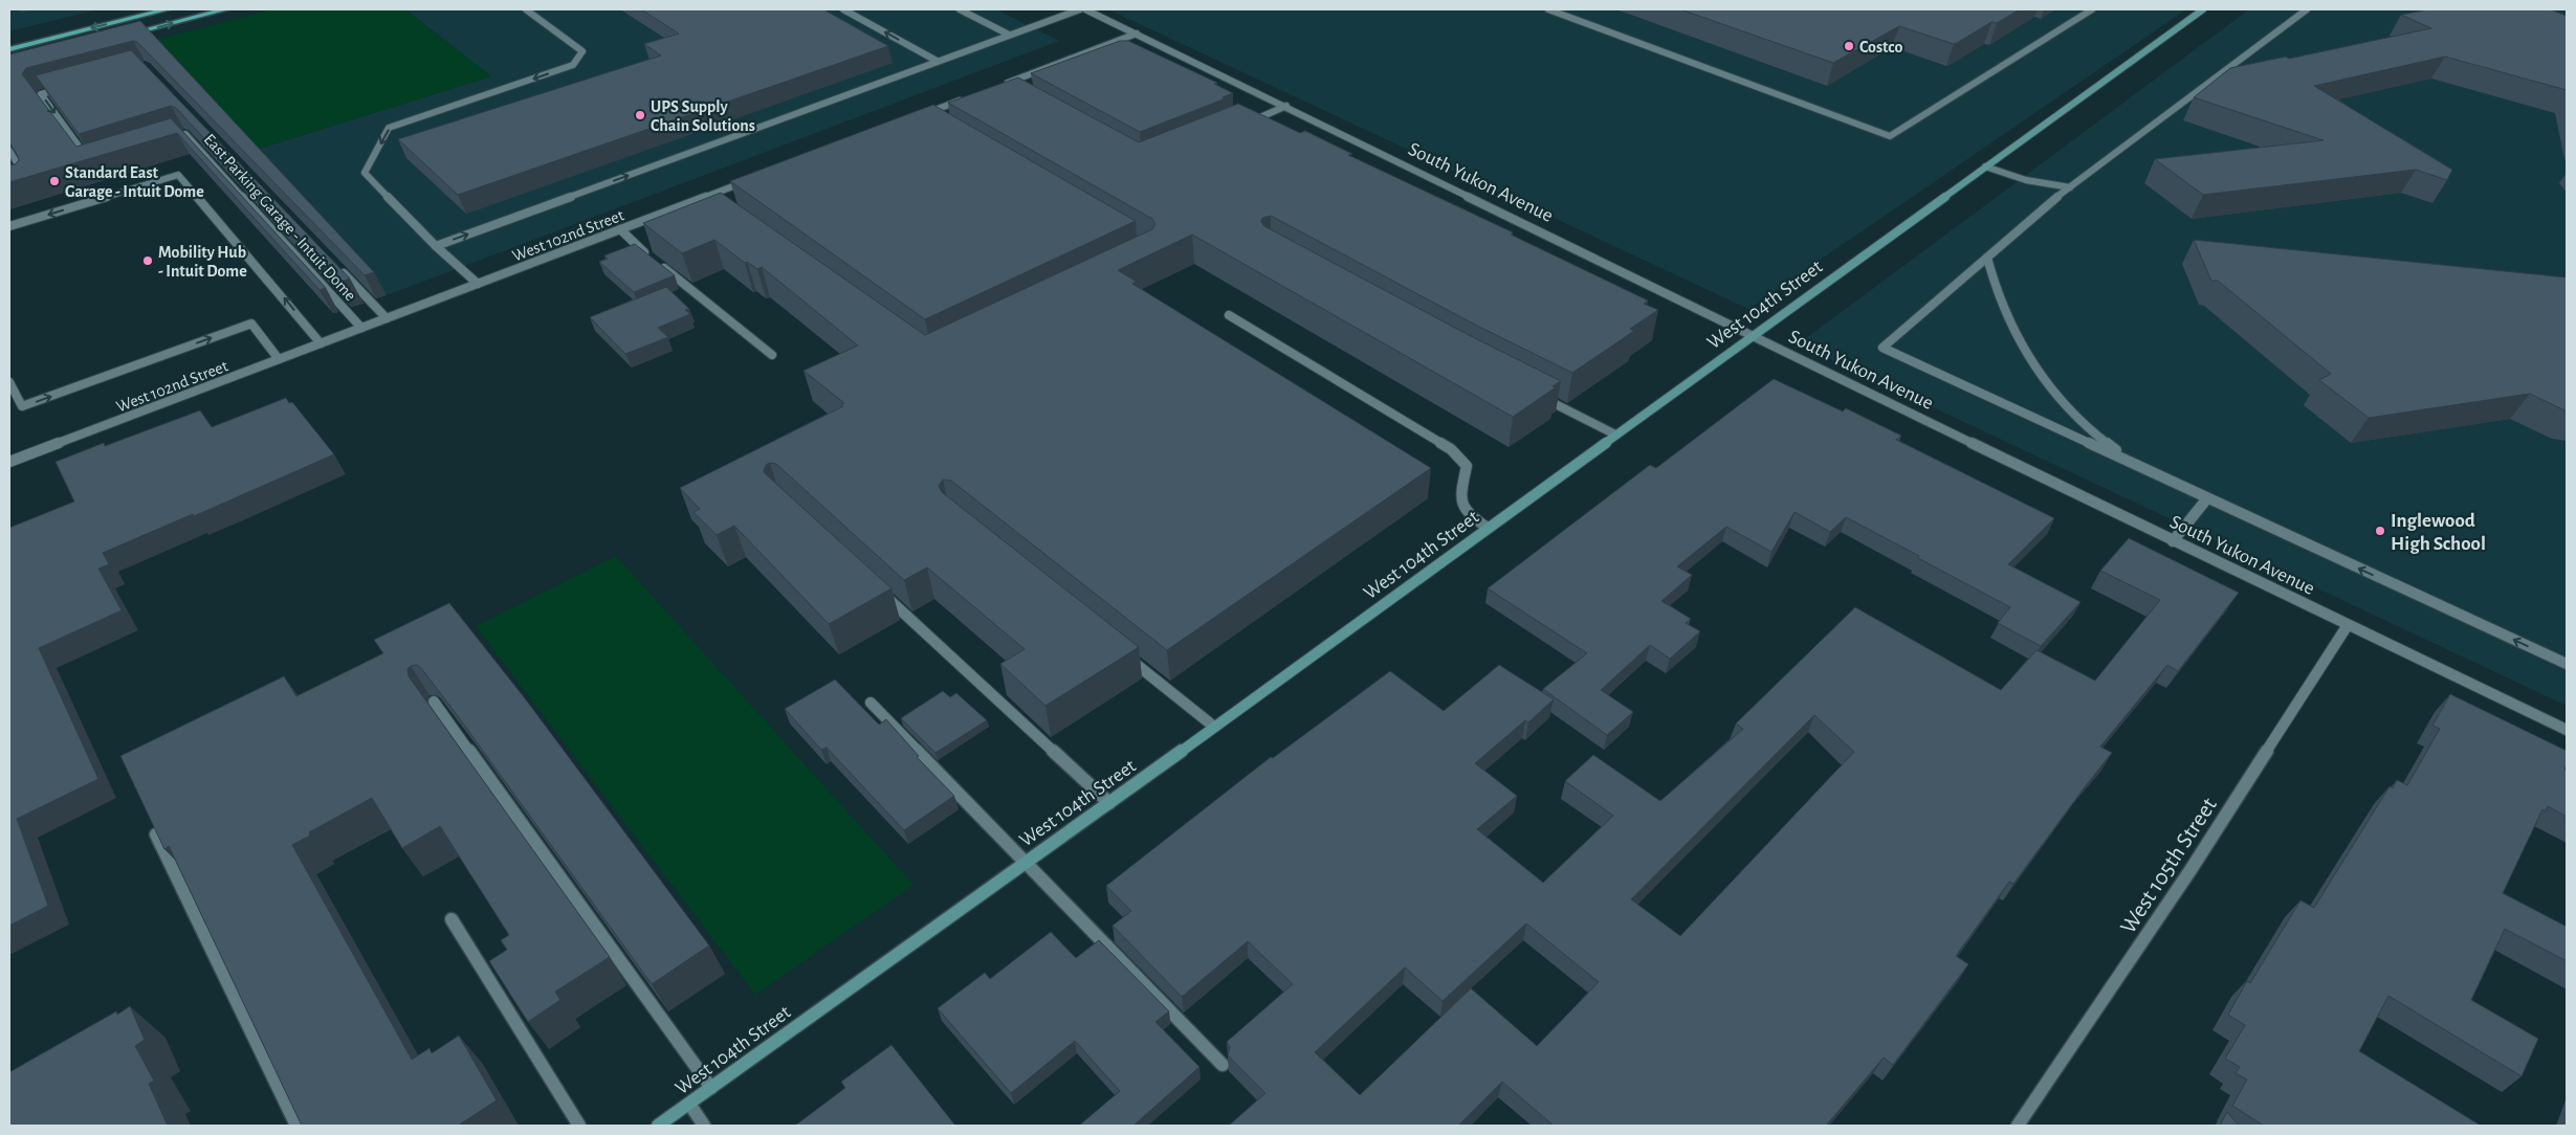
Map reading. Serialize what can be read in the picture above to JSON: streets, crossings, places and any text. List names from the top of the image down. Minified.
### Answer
{"streets":{"street":["South Yukon Avenue","East Parking Garage - Intuit Dome","West 102nd Street","West 104th Street","West 105th Street"]},"crossings":[["South Yukon Avenue","West 104th Street"],["South Yukon Avenue","West 105th Street"],["East Parking Garage - Intuit Dome","West 102nd Street"]],"places":["Costco","UPS Supply Chain Solutions","Standard East Garage - Intuit Dome","Mobility Hub - Intuit Dome","Inglewood High School"]}
